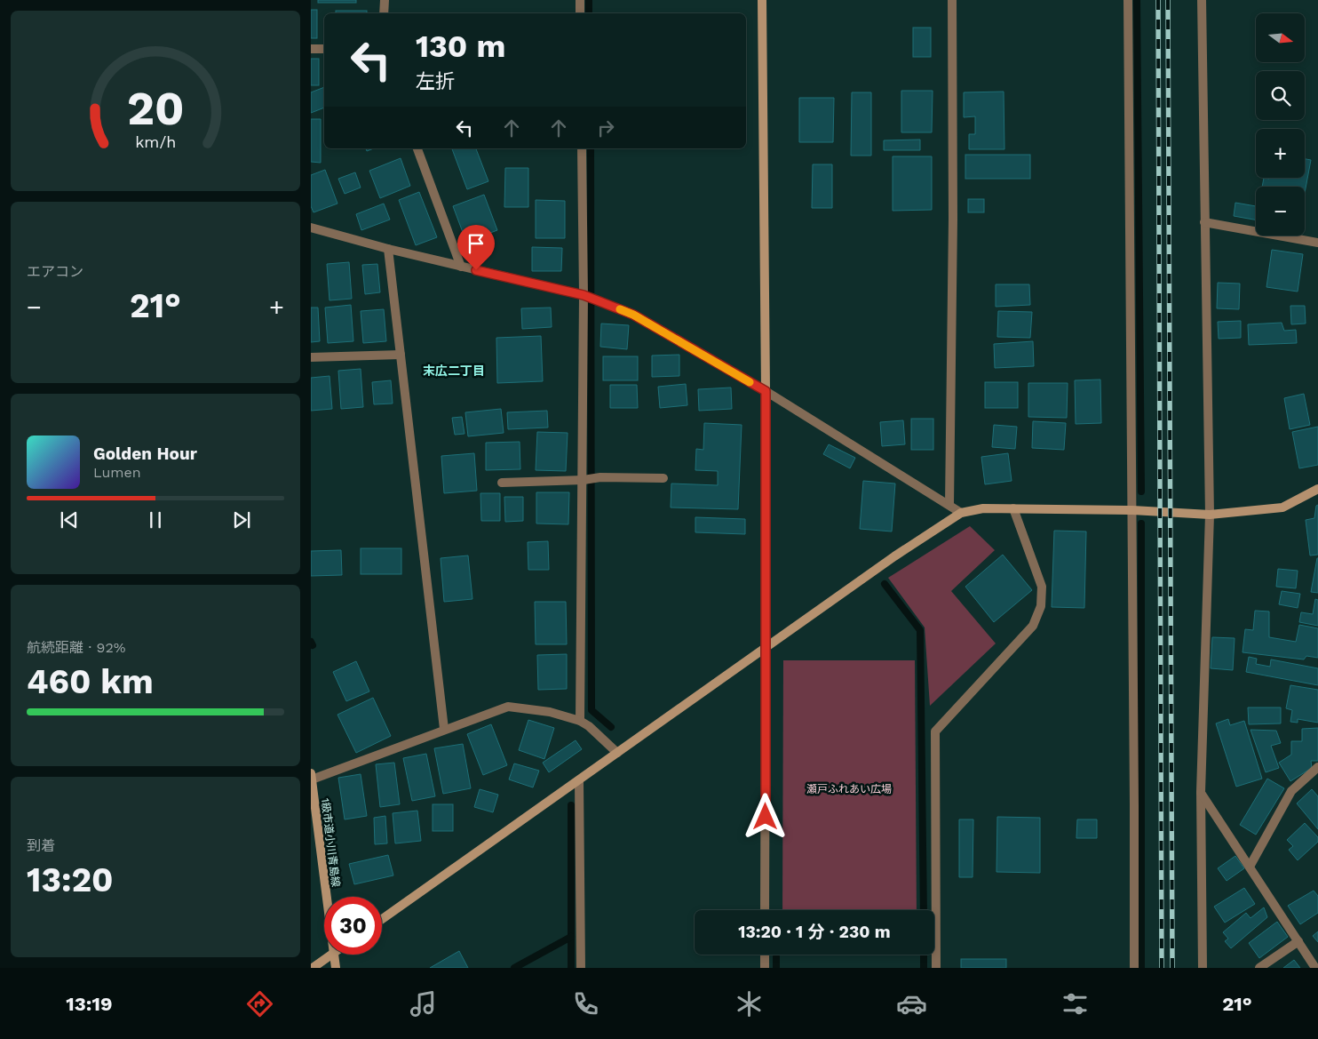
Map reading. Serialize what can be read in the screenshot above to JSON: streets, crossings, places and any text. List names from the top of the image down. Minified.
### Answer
{"streets":{"street":["1級市道小川青島線"]},"districts":["末広二丁目"],"parks":["瀬戸ふれあい広場"],"north":"right","page":{"map_buttons":["+","−"],"turn":["130 m","左折"],"tile":["エアコン",["航続距離 · 92%","460 km"],["到着","13:20"]],"heat":["−","21°","+"],"song":["Golden Hour","Lumen"],"limit":"30","trip":"13:20 · 1 分 · 230 m","tabs":["13:19","21°"],"gauge":["20","km/h"]}}
